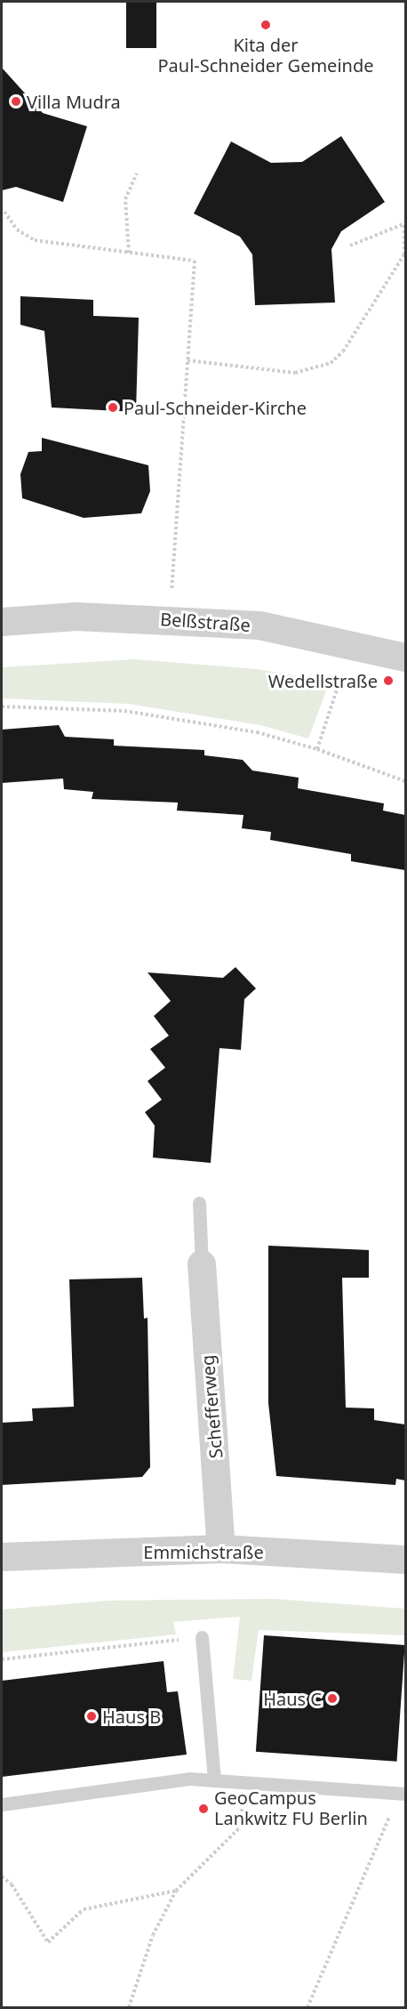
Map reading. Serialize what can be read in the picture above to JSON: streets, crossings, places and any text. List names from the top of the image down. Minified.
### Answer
{"streets":{"street":["Belßstraße","Schefferweg","Emmichstraße"]},"crossings":[["Schefferweg","Emmichstraße"]],"places":["Kita der Paul-Schneider Gemeinde","Villa Mudra","Paul-Schneider-Kirche","Wedellstraße","Haus C","Haus B","GeoCampus Lankwitz FU Berlin"]}
